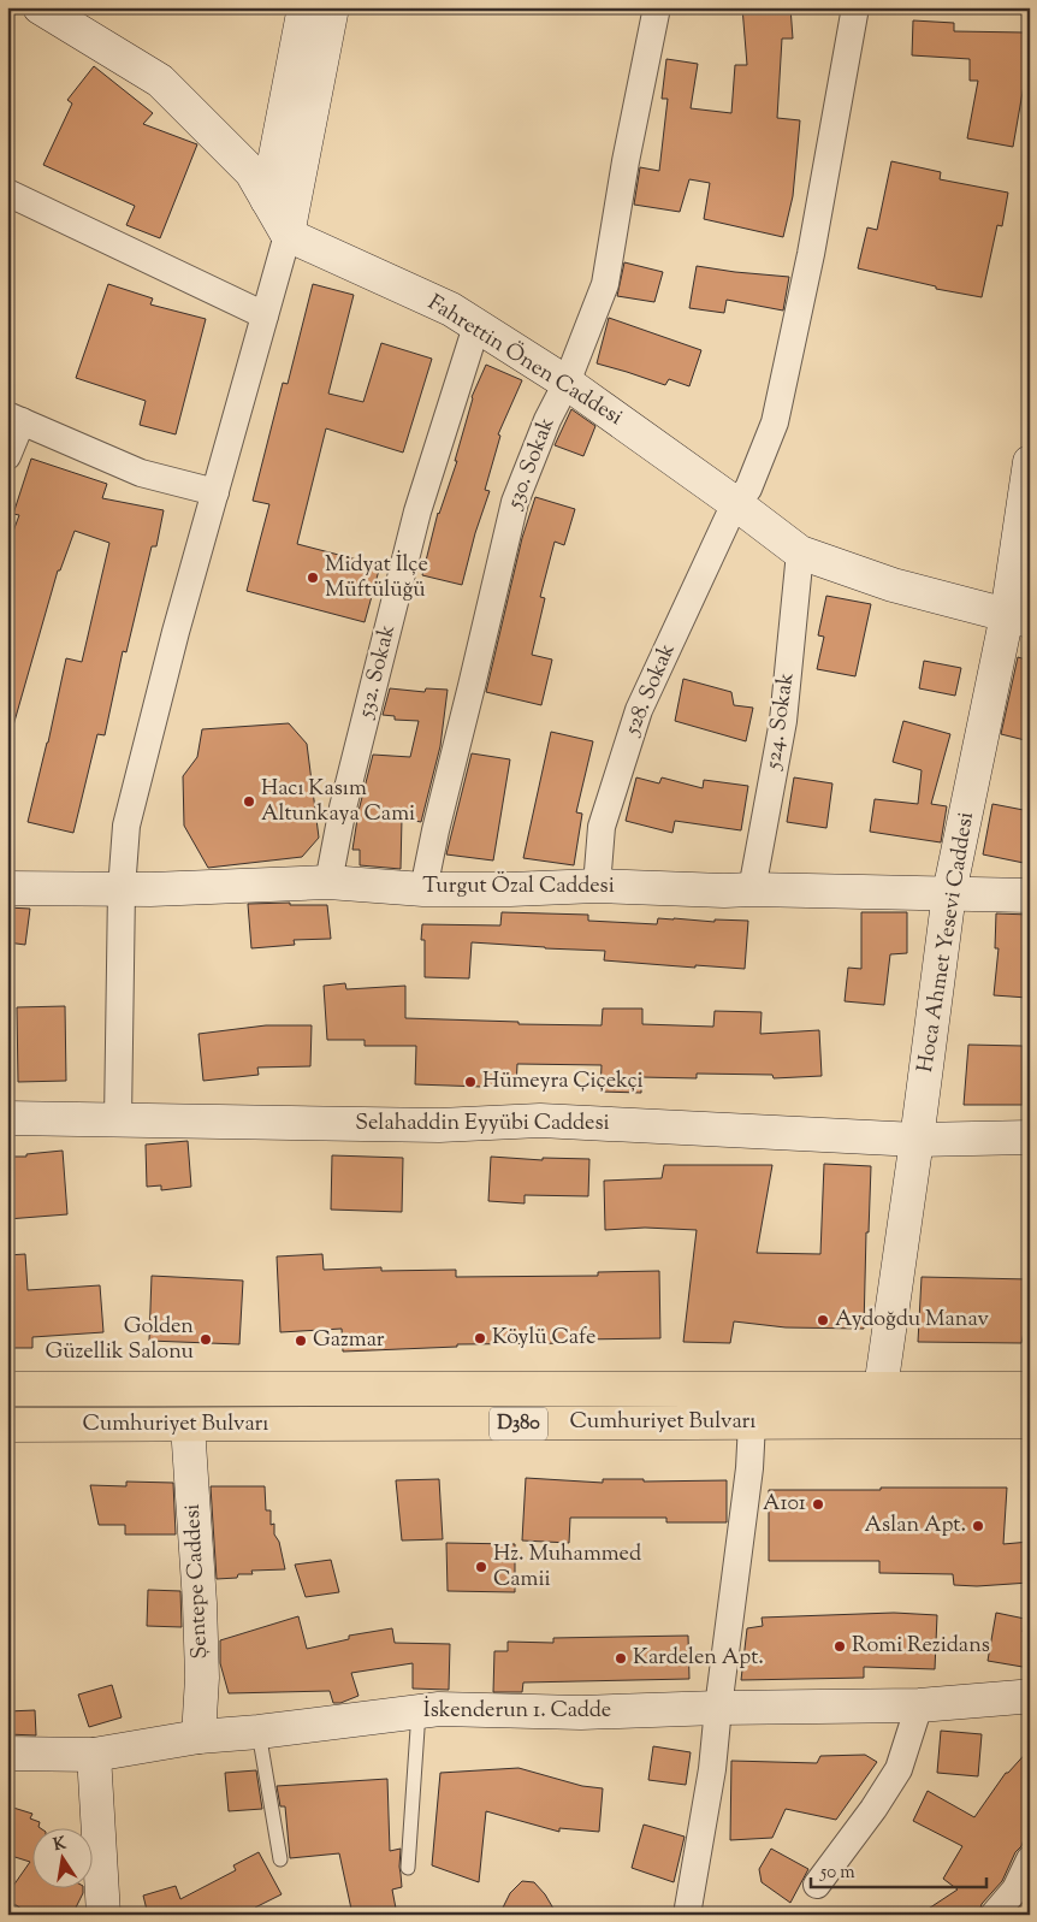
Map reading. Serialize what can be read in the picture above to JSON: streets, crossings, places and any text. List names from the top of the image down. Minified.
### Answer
{"streets":{"main road":["Cumhuriyet Bulvarı","D380"],"street":["Fahrettin Önen Caddesi","530. Sokak","532. Sokak","528. Sokak","524. Sokak","Turgut Özal Caddesi","Hoca Ahmet Yesevi Caddesi","Selahaddin Eyyübi Caddesi","Şentepe Caddesi","İskenderun 1. Cadde"]},"crossings":[["Fahrettin Önen Caddesi","530. Sokak"],["Fahrettin Önen Caddesi","532. Sokak"],["Fahrettin Önen Caddesi","528. Sokak"],["Fahrettin Önen Caddesi","524. Sokak"],["Fahrettin Önen Caddesi","Hoca Ahmet Yesevi Caddesi"],["530. Sokak","Turgut Özal Caddesi"],["532. Sokak","Turgut Özal Caddesi"],["528. Sokak","Turgut Özal Caddesi"],["524. Sokak","Turgut Özal Caddesi"],["Turgut Özal Caddesi","Hoca Ahmet Yesevi Caddesi"],["Hoca Ahmet Yesevi Caddesi","Selahaddin Eyyübi Caddesi"],["Hoca Ahmet Yesevi Caddesi","Cumhuriyet Bulvarı"],["Cumhuriyet Bulvarı","Şentepe Caddesi"],["Şentepe Caddesi","İskenderun 1. Cadde"]],"places":["Midyat İlçe Müftülüğü","Hacı Kasım Altunkaya Cami","Hümeyra Çiçekçi","Aydoğdu Manav","Köylü Cafe","Golden Güzellik Salonu","Gazmar","A101","Aslan Apt.","Hz. Muhammed Camii","Romi Rezidans","Kardelen Apt."],"scale_bar":"50 m","north":"top"}
